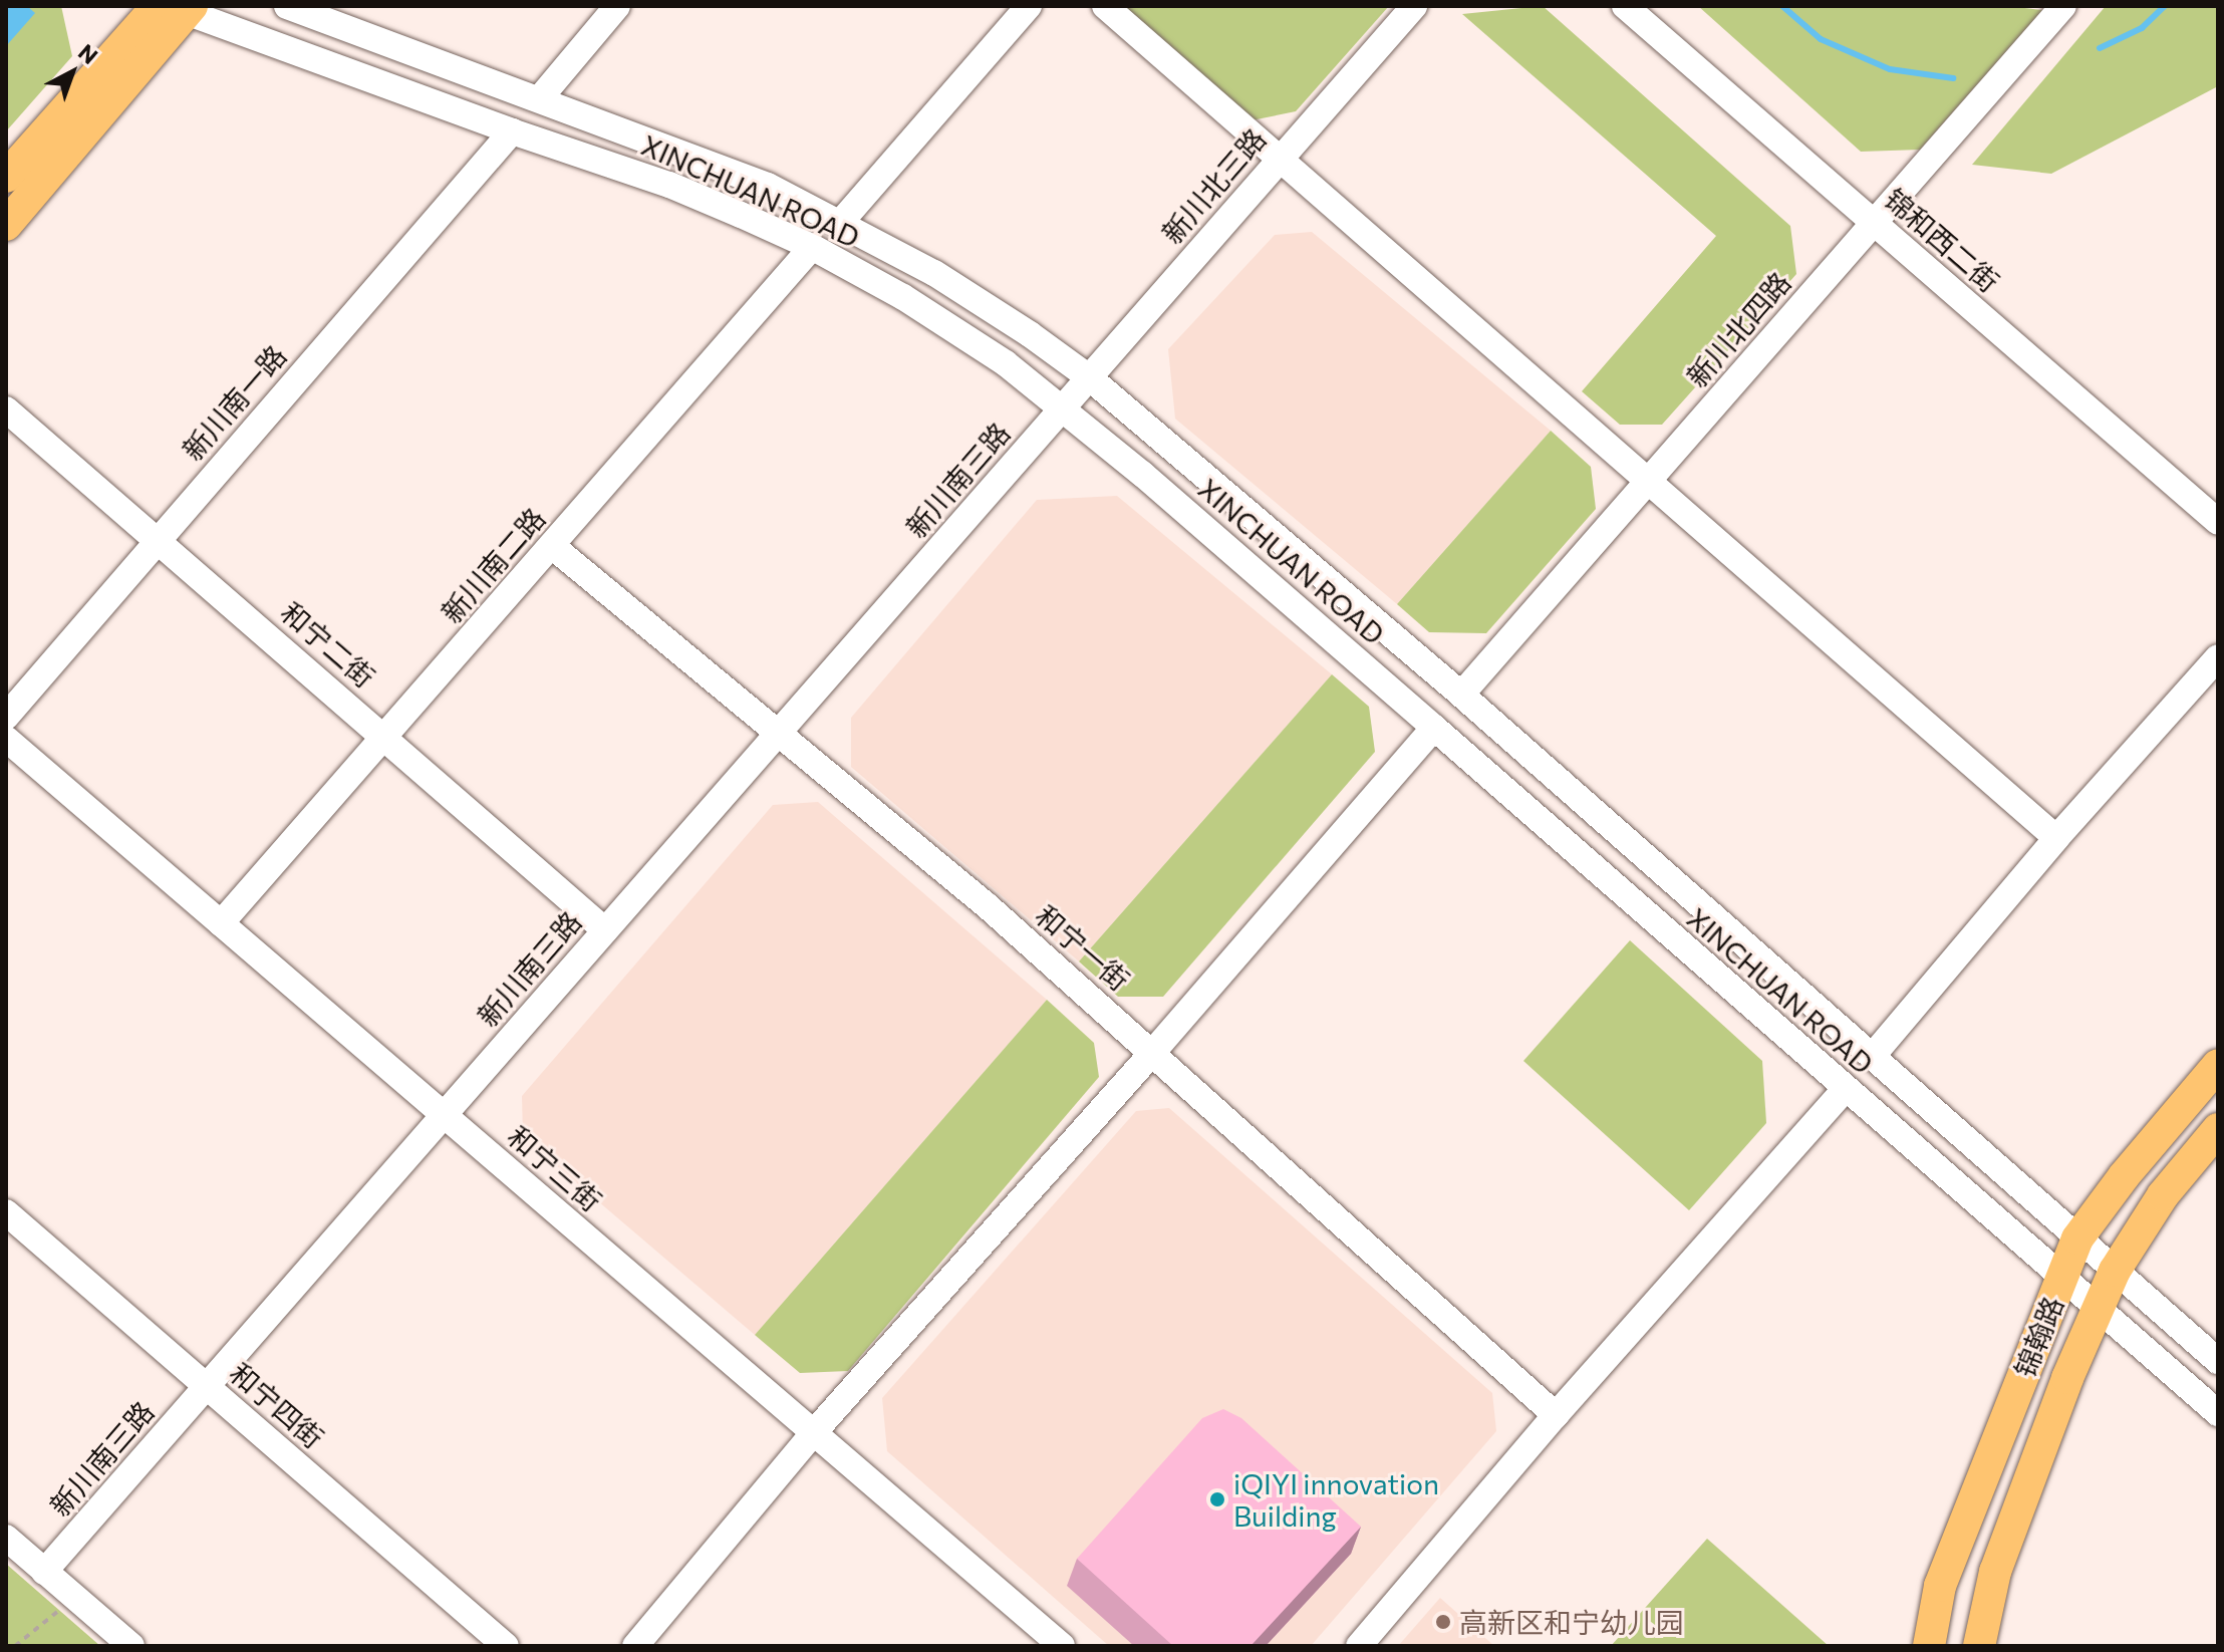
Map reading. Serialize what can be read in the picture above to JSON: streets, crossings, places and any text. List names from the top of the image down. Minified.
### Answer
{"streets":{"main road":["锦翰路"],"street":["新川北三路","XINCHUAN ROAD","锦和西二街","新川北四路","新川南一路","新川南三路","新川南二路","和宁二街","和宁一街","和宁三街","和宁四街"]},"crossings":[["新川北三路","XINCHUAN ROAD"],["新川北三路","新川南三路"],["XINCHUAN ROAD","新川北四路"],["XINCHUAN ROAD","新川南一路"],["XINCHUAN ROAD","新川南三路"],["XINCHUAN ROAD","新川南二路"],["XINCHUAN ROAD","锦翰路"],["锦和西二街","新川北四路"],["新川南一路","和宁二街"],["新川南三路","和宁二街"],["新川南三路","和宁一街"],["新川南三路","和宁三街"],["新川南三路","和宁四街"],["新川南二路","和宁二街"],["新川南二路","和宁一街"],["新川南二路","和宁三街"]],"places":["iQIYI innovation Building","高新区和宁幼儿园"],"north":"top right"}
